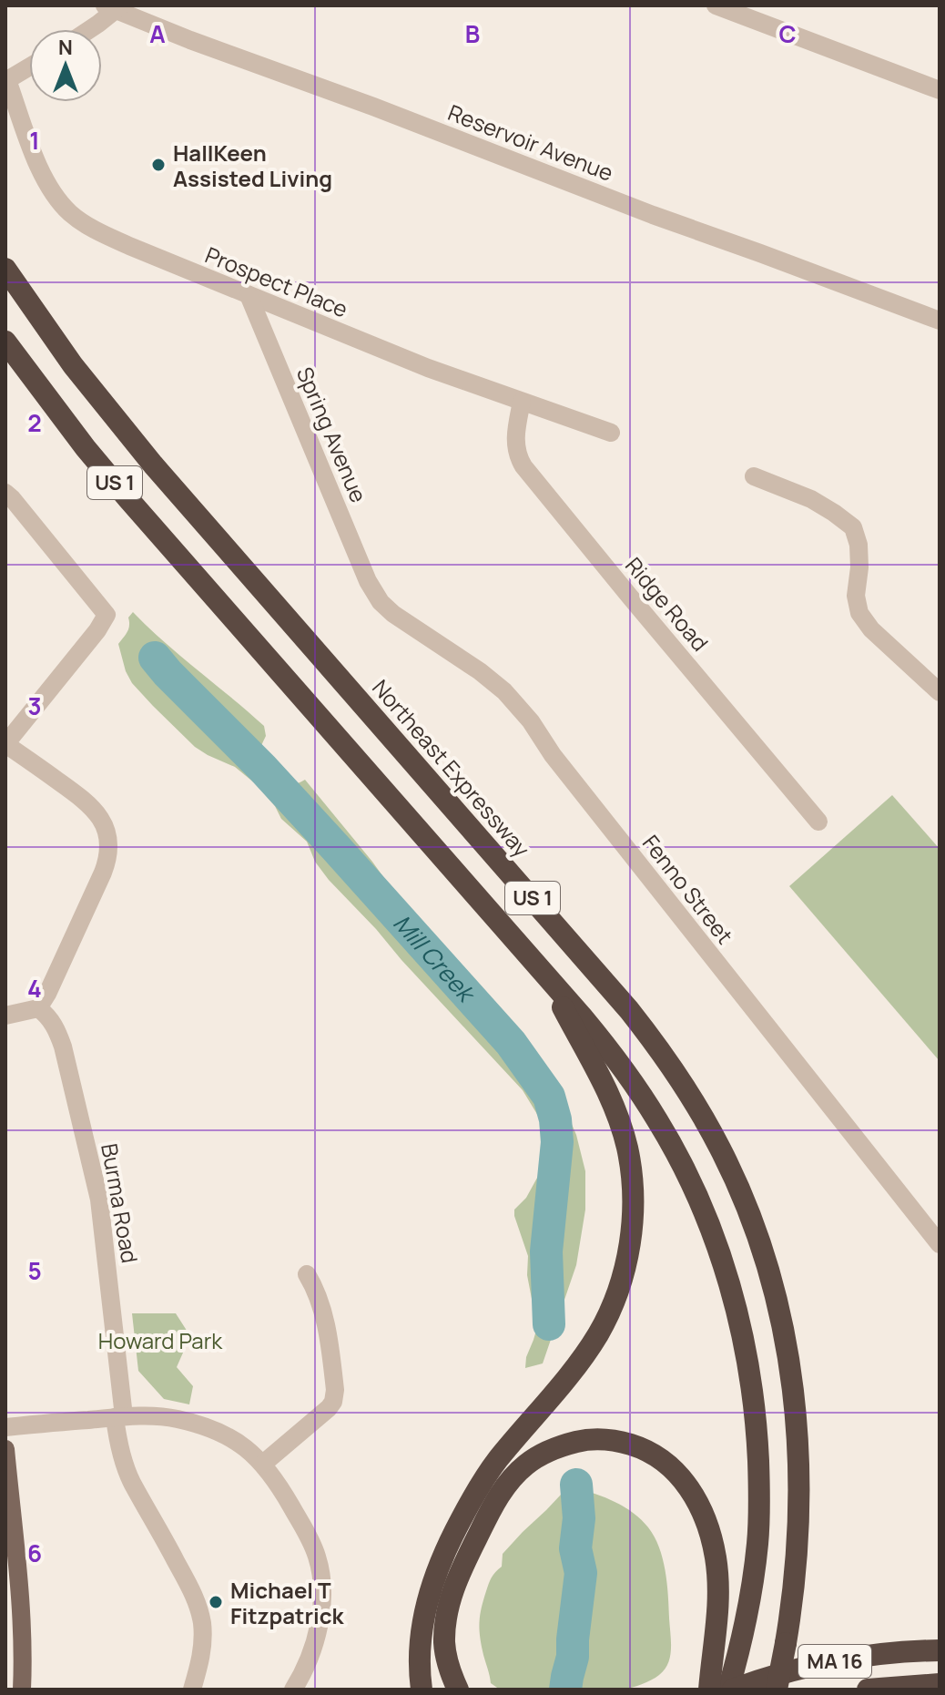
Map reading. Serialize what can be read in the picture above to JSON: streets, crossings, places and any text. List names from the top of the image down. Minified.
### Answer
{"streets":{"highway":["US 1","Northeast Expressway","MA 16"],"street":["Reservoir Avenue","Prospect Place","Spring Avenue","Ridge Road","Fenno Street","Burma Road"]},"crossings":[["Prospect Place","Spring Avenue"],["Prospect Place","Ridge Road"],["Spring Avenue","Fenno Street"],["US 1","MA 16"]],"water":["Mill Creek"],"parks":["Howard Park"],"places":["HallKeen Assisted Living","Michael T Fitzpatrick"],"north":"top","grid":{"columns":["A","B","C"],"rows":["1","2","3","4","5","6"]}}
